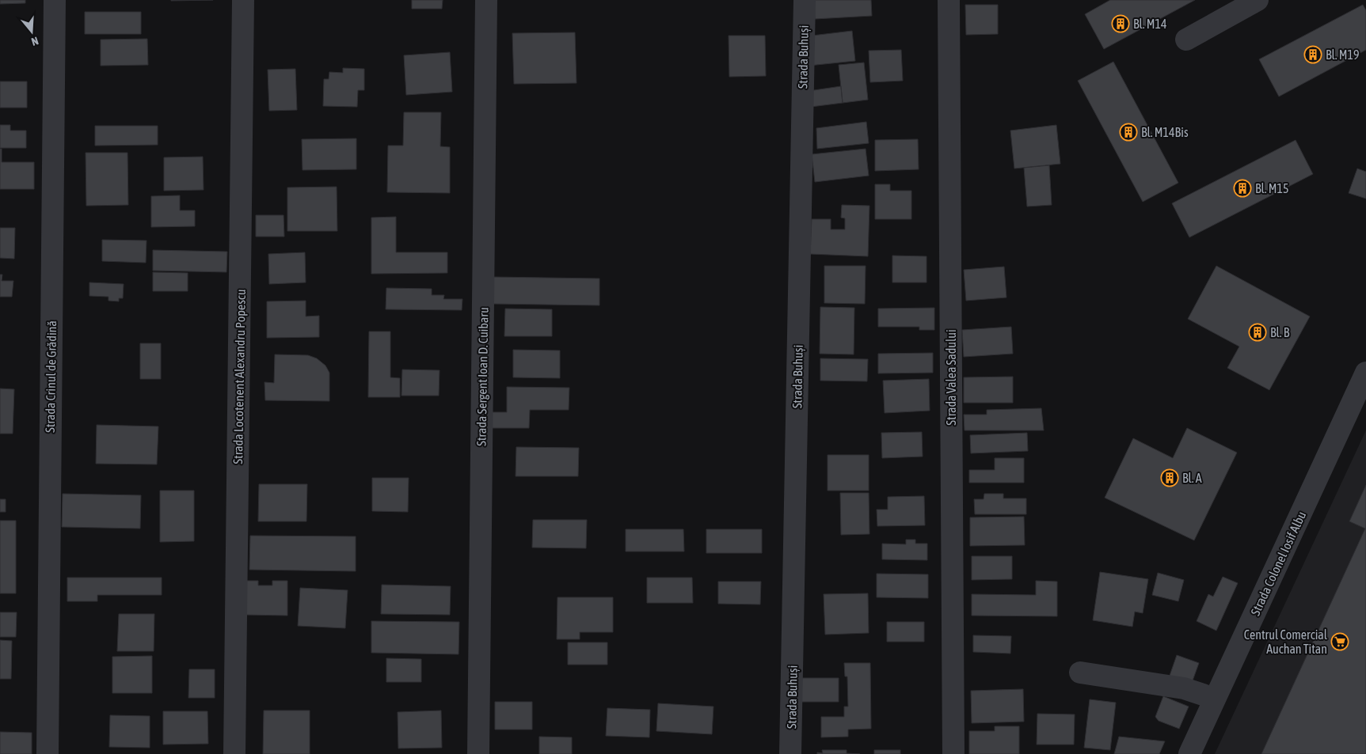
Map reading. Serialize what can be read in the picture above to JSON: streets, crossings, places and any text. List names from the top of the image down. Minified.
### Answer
{"streets":{"street":["Strada Buhuși","Strada Crinul de Grădină","Strada Locotenent Alexandru Popescu","Strada Sergent Ioan D. Cuibaru","Strada Valea Sadului","Strada Colonel Iosif Albu"]},"places":{"building":["Bl. M14","Bl. M19","Bl. M14Bis","Bl. M15","Bl. B","Bl. A"],"supermarket":["Centrul Comercial Auchan Titan"]},"north":"bottom"}
